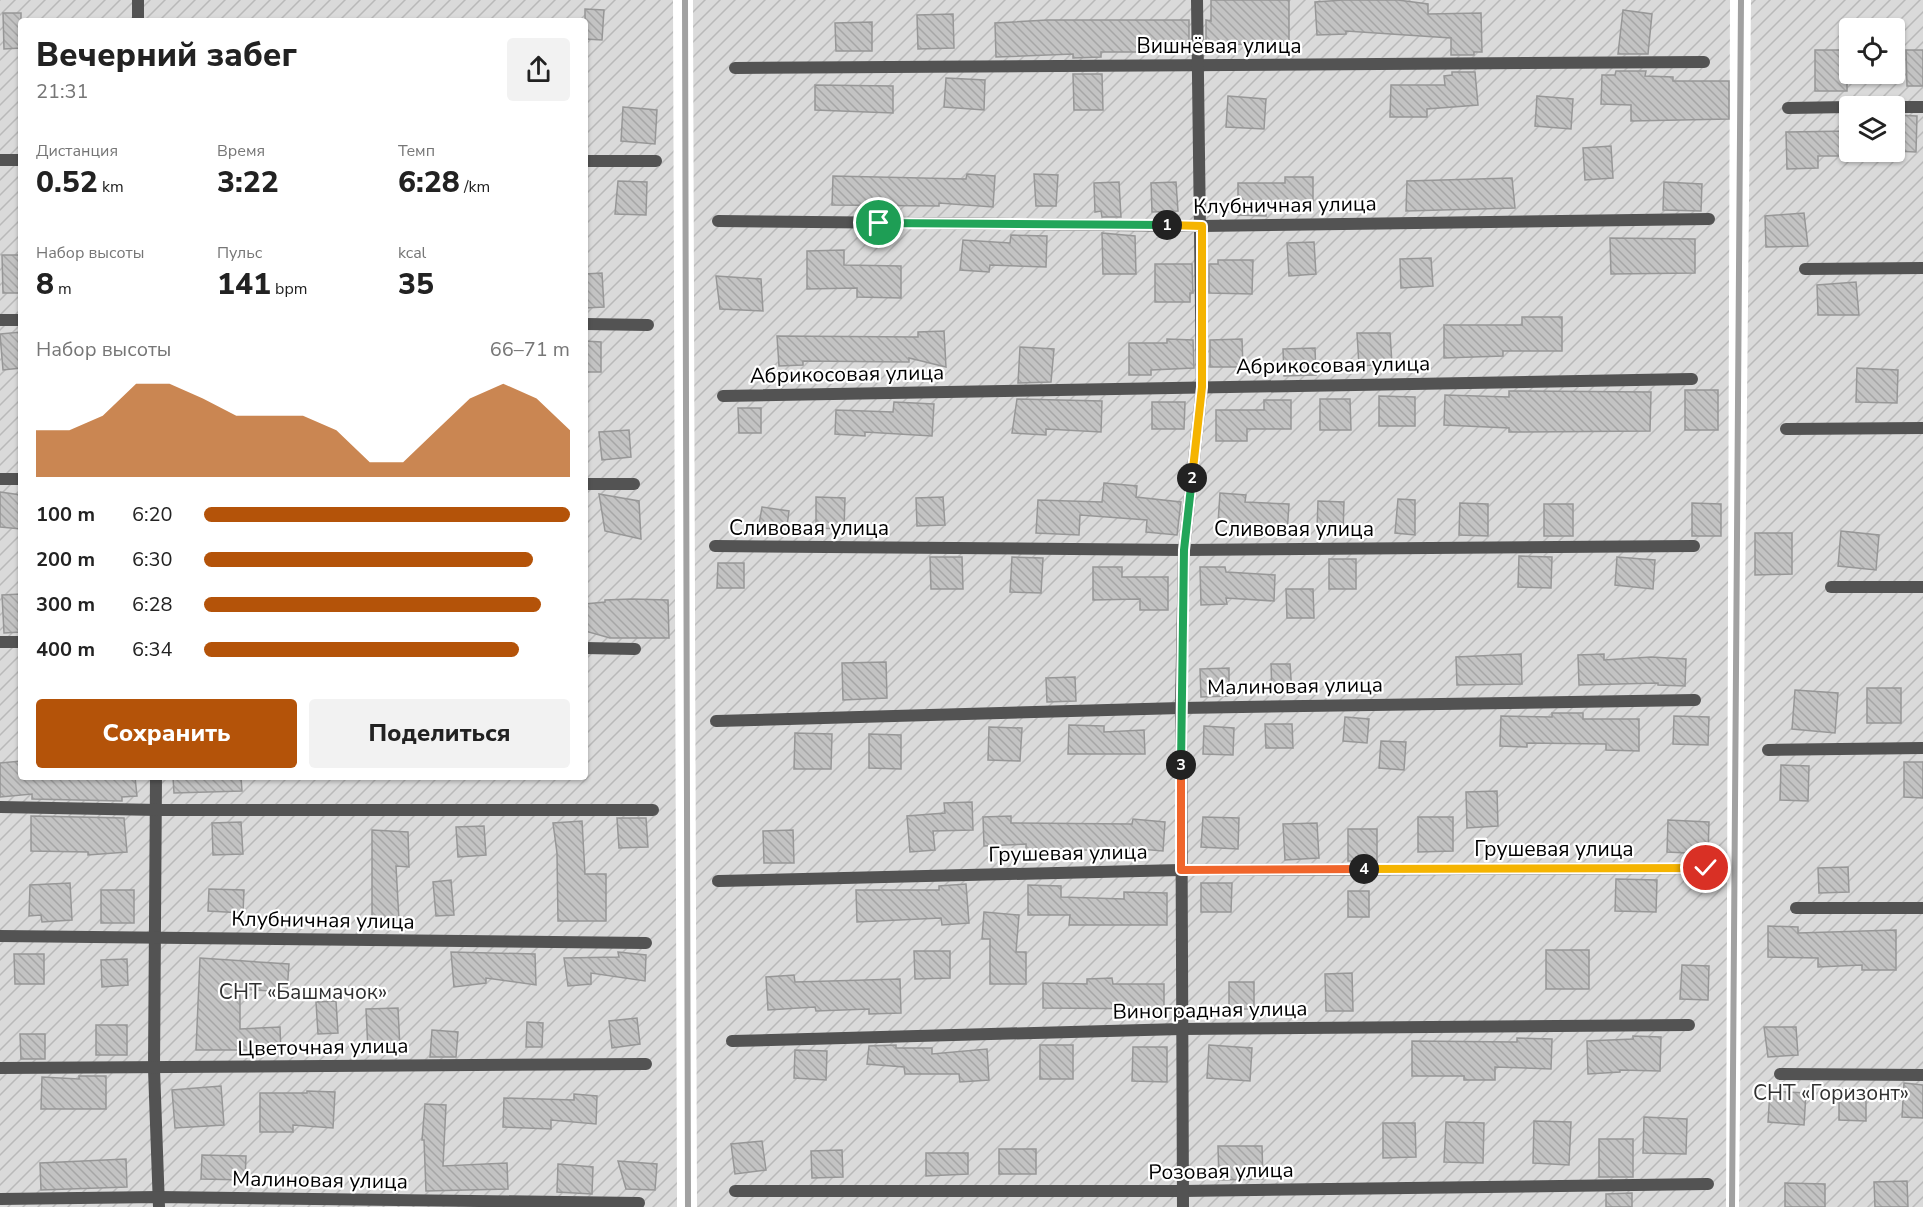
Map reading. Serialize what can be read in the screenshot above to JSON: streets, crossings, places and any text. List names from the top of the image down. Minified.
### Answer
{"streets":{"street":["Вишнёвая улица","Клубничная улица","Абрикосовая улица","Сливовая улица","Малиновая улица","Грушевая улица","Виноградная улица","Цветочная улица","Розовая улица"]},"parks":["СНТ «Башмачок»","СНТ «Горизонт»"],"page":{"heading":["Вечерний забег","21:31"],"stats":[["Дистанция","0.52 km"],["Время","3:22"],["Темп","6:28 /km"],["Набор высоты","8 m"],["Пульс","141 bpm"],["kcal","35"]],"pins":["1","2","3","4"],"chart":["Набор высоты","66–71 m"],"list":[{"name":"100 m","note":"6:20"},{"name":"200 m","note":"6:30"},{"name":"300 m","note":"6:28"},{"name":"400 m","note":"6:34"}],"buttons":["Сохранить","Поделиться"]}}
